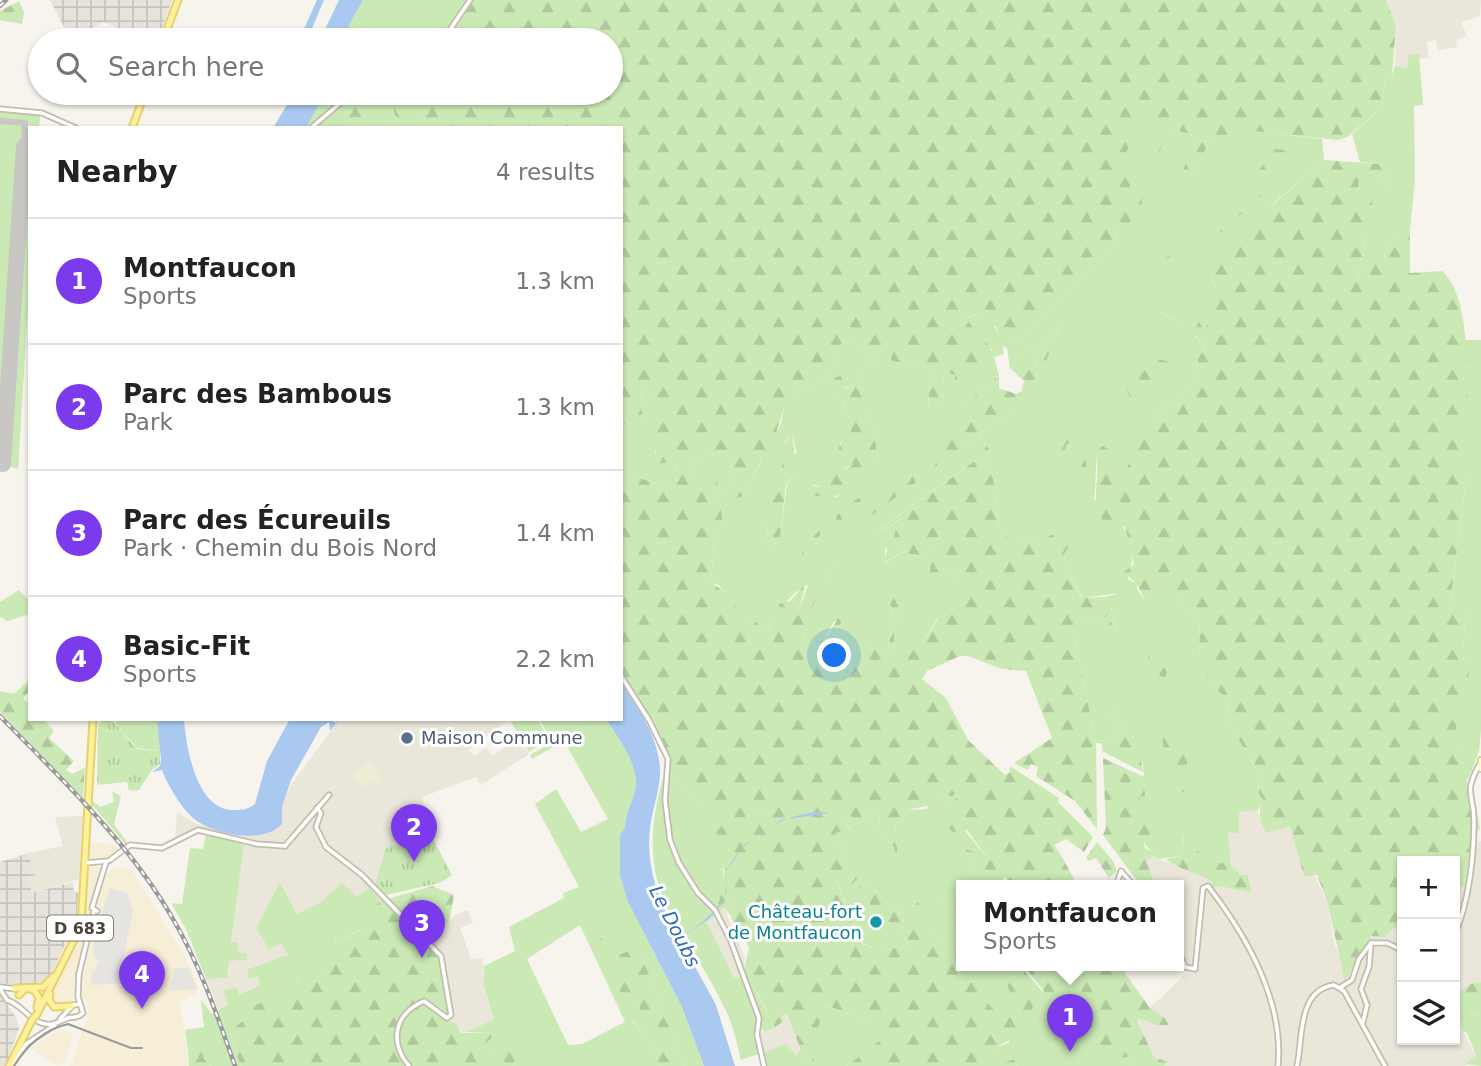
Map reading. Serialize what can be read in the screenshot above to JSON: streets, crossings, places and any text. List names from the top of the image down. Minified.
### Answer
{"streets":{"main road":["D 683"]},"water":["Le Doubs"],"places":["Maison Commune","Château-fort de Montfaucon"],"page":{"search":"Search here","heading":["Nearby","4 results"],"list":[{"mark":"1","name":"Montfaucon","note":"Sports","value":"1.3 km"},{"mark":"2","name":"Parc des Bambous","note":"Park","value":"1.3 km"},{"mark":"3","name":"Parc des Écureuils","note":"Park · Chemin du Bois Nord","value":"1.4 km"},{"mark":"4","name":"Basic-Fit","note":"Sports","value":"2.2 km"}],"pins":["2","3","4","1"],"map_buttons":["+","−"],"popup":["Montfaucon","Sports"]}}
